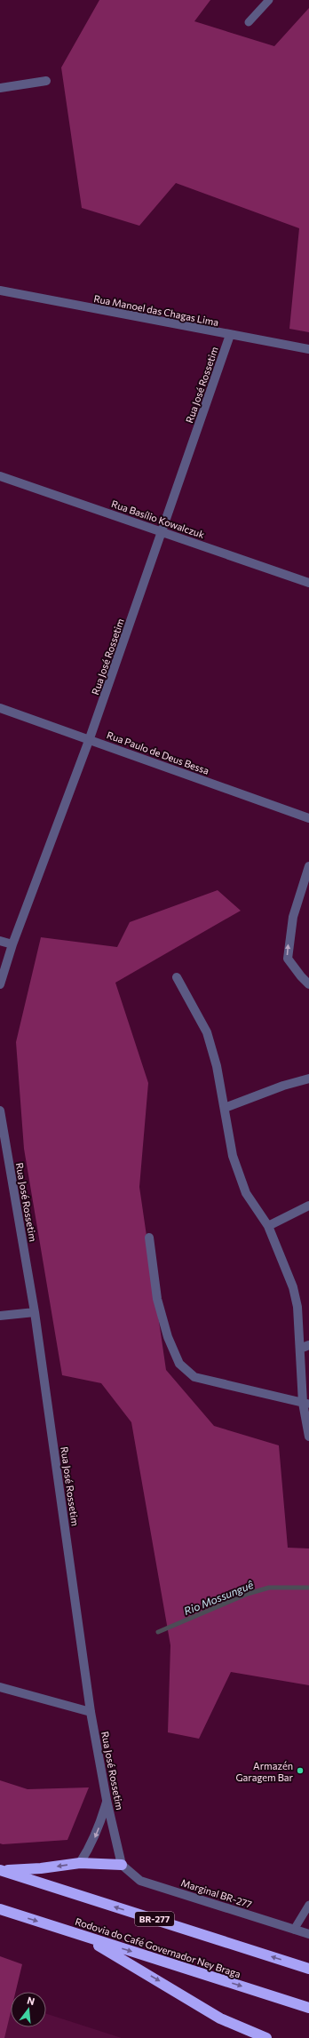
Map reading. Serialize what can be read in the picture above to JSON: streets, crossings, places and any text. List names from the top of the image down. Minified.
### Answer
{"streets":{"highway":["BR-277","Rodovia do Café Governador Ney Braga"],"street":["Rua Manoel das Chagas Lima","Rua José Rossetim","Rua Basílio Kowalczuk","Rua Paulo de Deus Bessa","Marginal BR-277"]},"crossings":[["Rua Manoel das Chagas Lima","Rua José Rossetim"],["Rua José Rossetim","Rua Basílio Kowalczuk"],["Rua José Rossetim","Rua Paulo de Deus Bessa"],["Rua José Rossetim","Marginal BR-277"]],"water":["Rio Mossunguê"],"places":["Armazén Garagem Bar"],"north":"top"}
